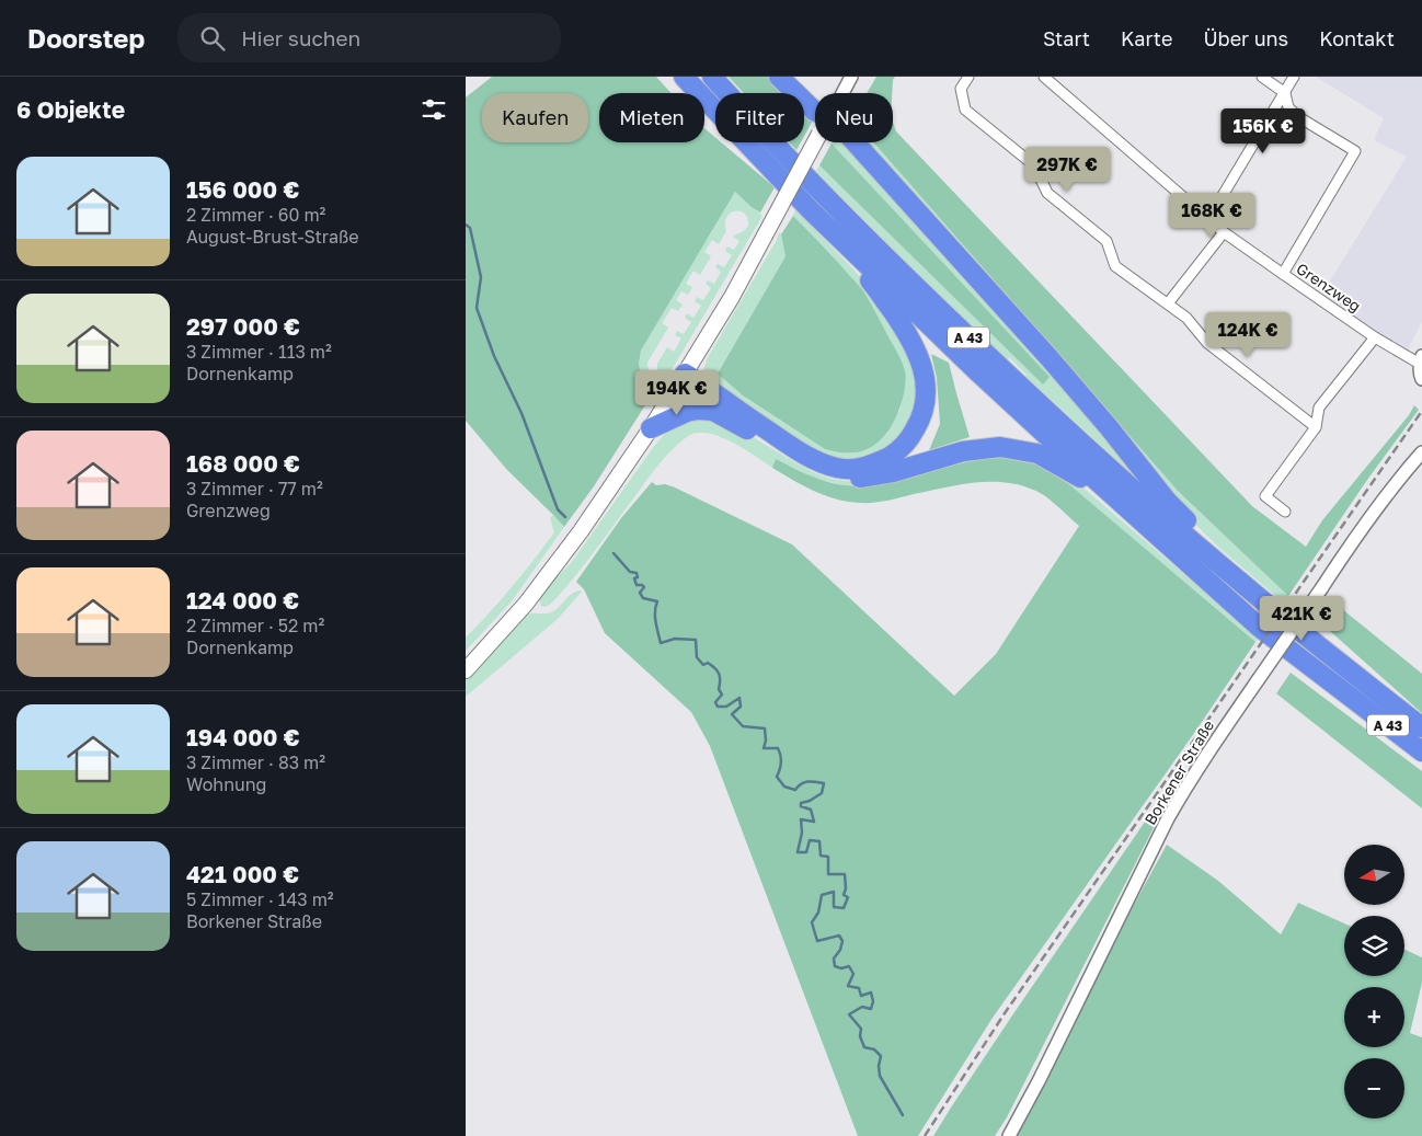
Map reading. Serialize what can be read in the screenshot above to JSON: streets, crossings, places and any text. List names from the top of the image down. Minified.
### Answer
{"streets":{"highway":["A 43"],"street":["Grenzweg","Borkener Straße"]},"north":"left","page":{"header":"Doorstep","search":"Hier suchen","nav":["Start","Karte","Über uns","Kontakt"],"heading":"6 Objekte","chip":["Kaufen","Mieten","Filter","Neu"],"price":["156K €","297K €","168K €","124K €","194K €","421K €"],"list":[{"name":"156 000 €","note":"2 Zimmer · 60 m² · August-Brust-Straße"},{"name":"297 000 €","note":"3 Zimmer · 113 m² · Dornenkamp"},{"name":"168 000 €","note":"3 Zimmer · 77 m² · Grenzweg"},{"name":"124 000 €","note":"2 Zimmer · 52 m² · Dornenkamp"},{"name":"194 000 €","note":"3 Zimmer · 83 m² · Wohnung"},{"name":"421 000 €","note":"5 Zimmer · 143 m² · Borkener Straße"}],"map_buttons":["+","−"]}}
